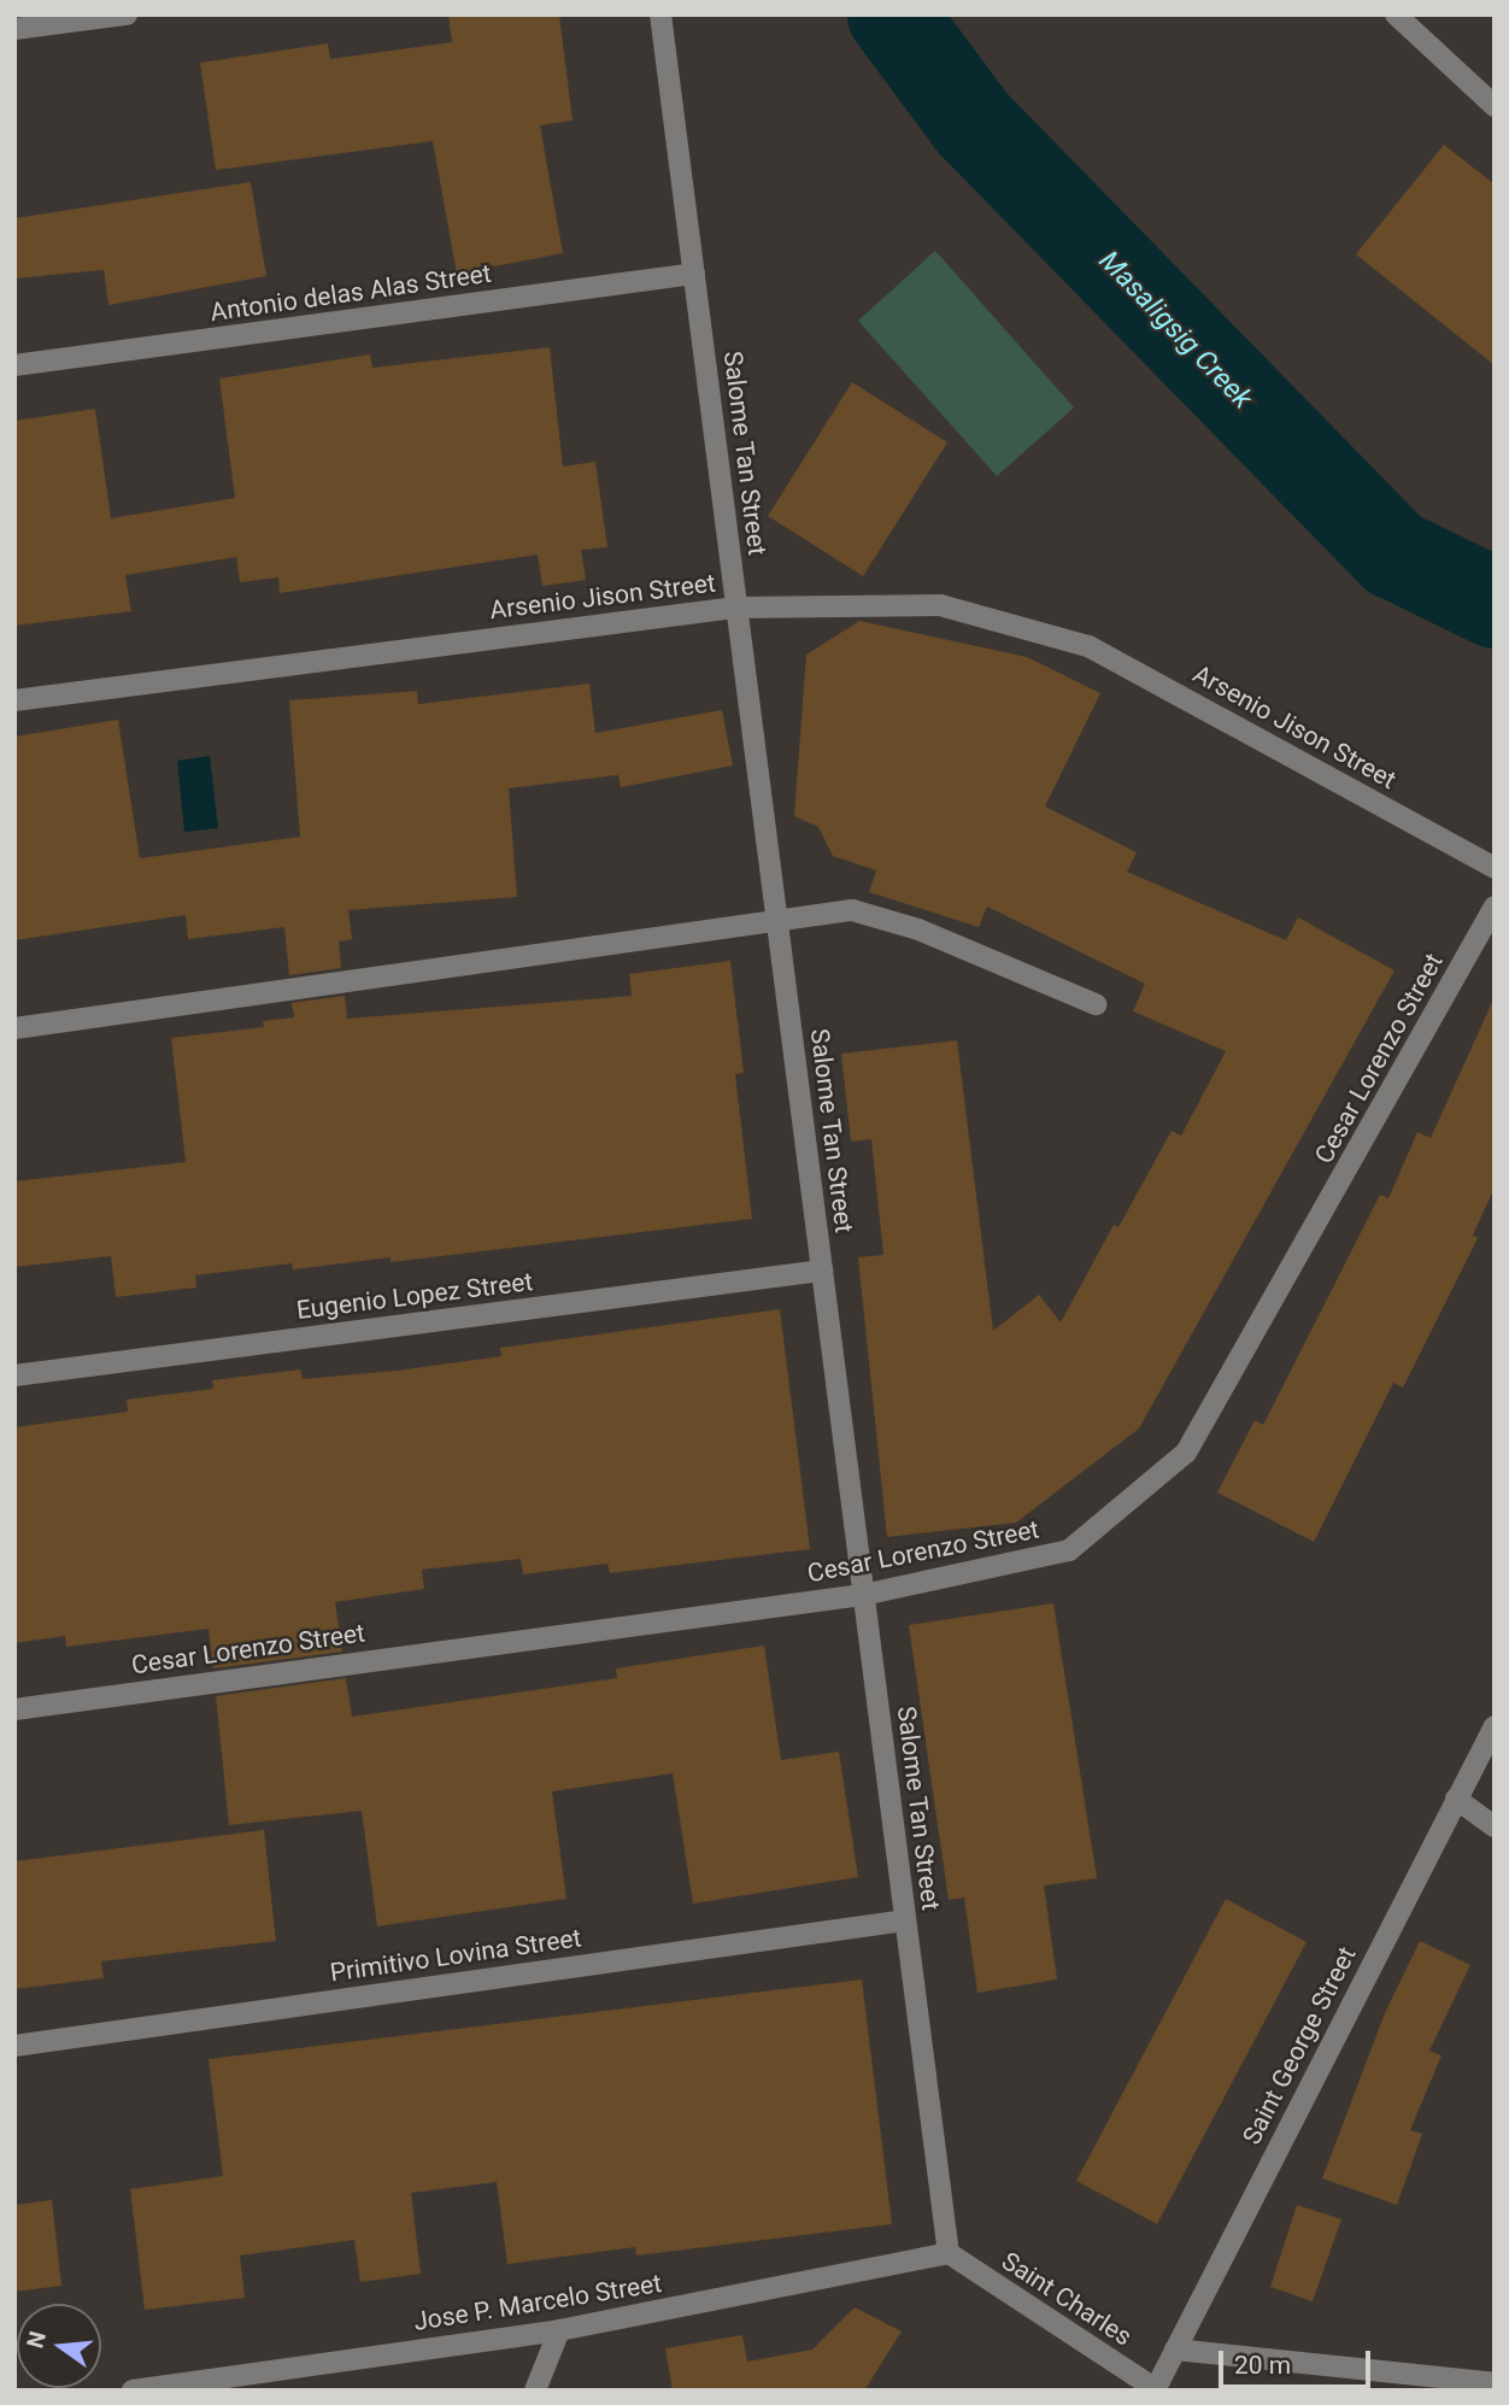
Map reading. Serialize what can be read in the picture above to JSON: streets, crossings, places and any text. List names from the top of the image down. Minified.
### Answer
{"streets":{"street":["Antonio delas Alas Street","Salome Tan Street","Arsenio Jison Street","Cesar Lorenzo Street","Eugenio Lopez Street","Primitivo Lovina Street","Saint George Street","Saint Charles","Jose P. Marcelo Street"]},"crossings":[["Antonio delas Alas Street","Salome Tan Street"],["Salome Tan Street","Arsenio Jison Street"],["Salome Tan Street","Cesar Lorenzo Street"],["Salome Tan Street","Eugenio Lopez Street"],["Salome Tan Street","Primitivo Lovina Street"],["Salome Tan Street","Saint Charles"],["Salome Tan Street","Jose P. Marcelo Street"],["Saint George Street","Saint Charles"],["Saint Charles","Jose P. Marcelo Street"]],"water":["Masaligsig Creek"],"scale_bar":"20 m","north":"left"}
